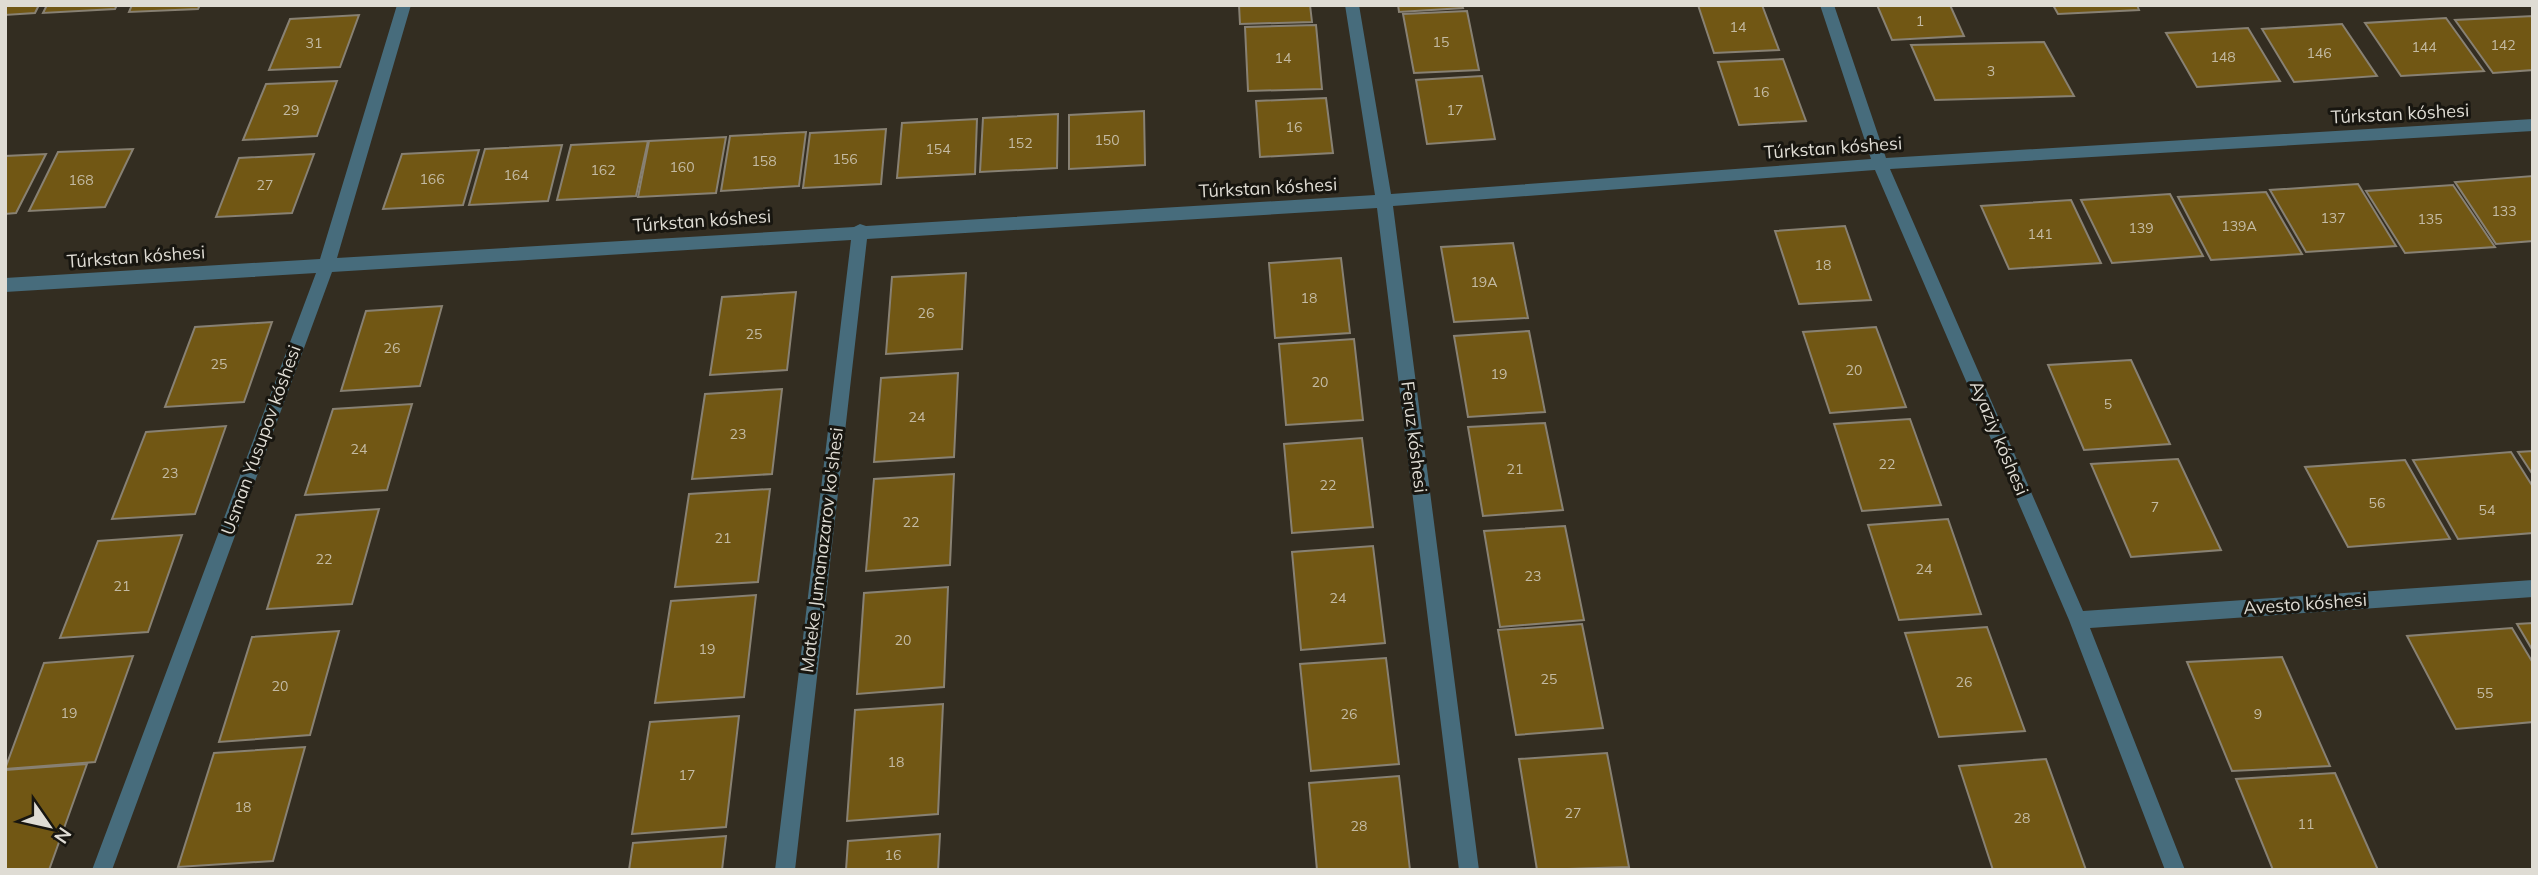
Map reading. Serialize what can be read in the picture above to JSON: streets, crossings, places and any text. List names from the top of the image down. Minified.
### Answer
{"streets":{"street":["Túrkstan kóshesi","Feruz kóshesi","Ayaziy kóshesi","Usman Yusupov kóshesi","Mateke Jumanazarov ko'shesi","Avesto kóshesi"]},"crossings":[["Túrkstan kóshesi","Feruz kóshesi"],["Túrkstan kóshesi","Ayaziy kóshesi"],["Túrkstan kóshesi","Usman Yusupov kóshesi"],["Túrkstan kóshesi","Mateke Jumanazarov ko'shesi"],["Ayaziy kóshesi","Avesto kóshesi"]],"house_numbers":["1","14","15","31","142","144","146","148","14","3","16","29","17","16","150","152","154","156","158","160","162","164","166","168","27","133","137","135","139A","139","141","18","19A","18","26","25","26","25","20","19","20","5","24","23","24","22","21","23","22","56","7","54","22","21","22","24","23","21","24","20","19","25","26","20","55","19","26","9","18","17","18","27","28","11","28","16"],"north":"bottom right"}
